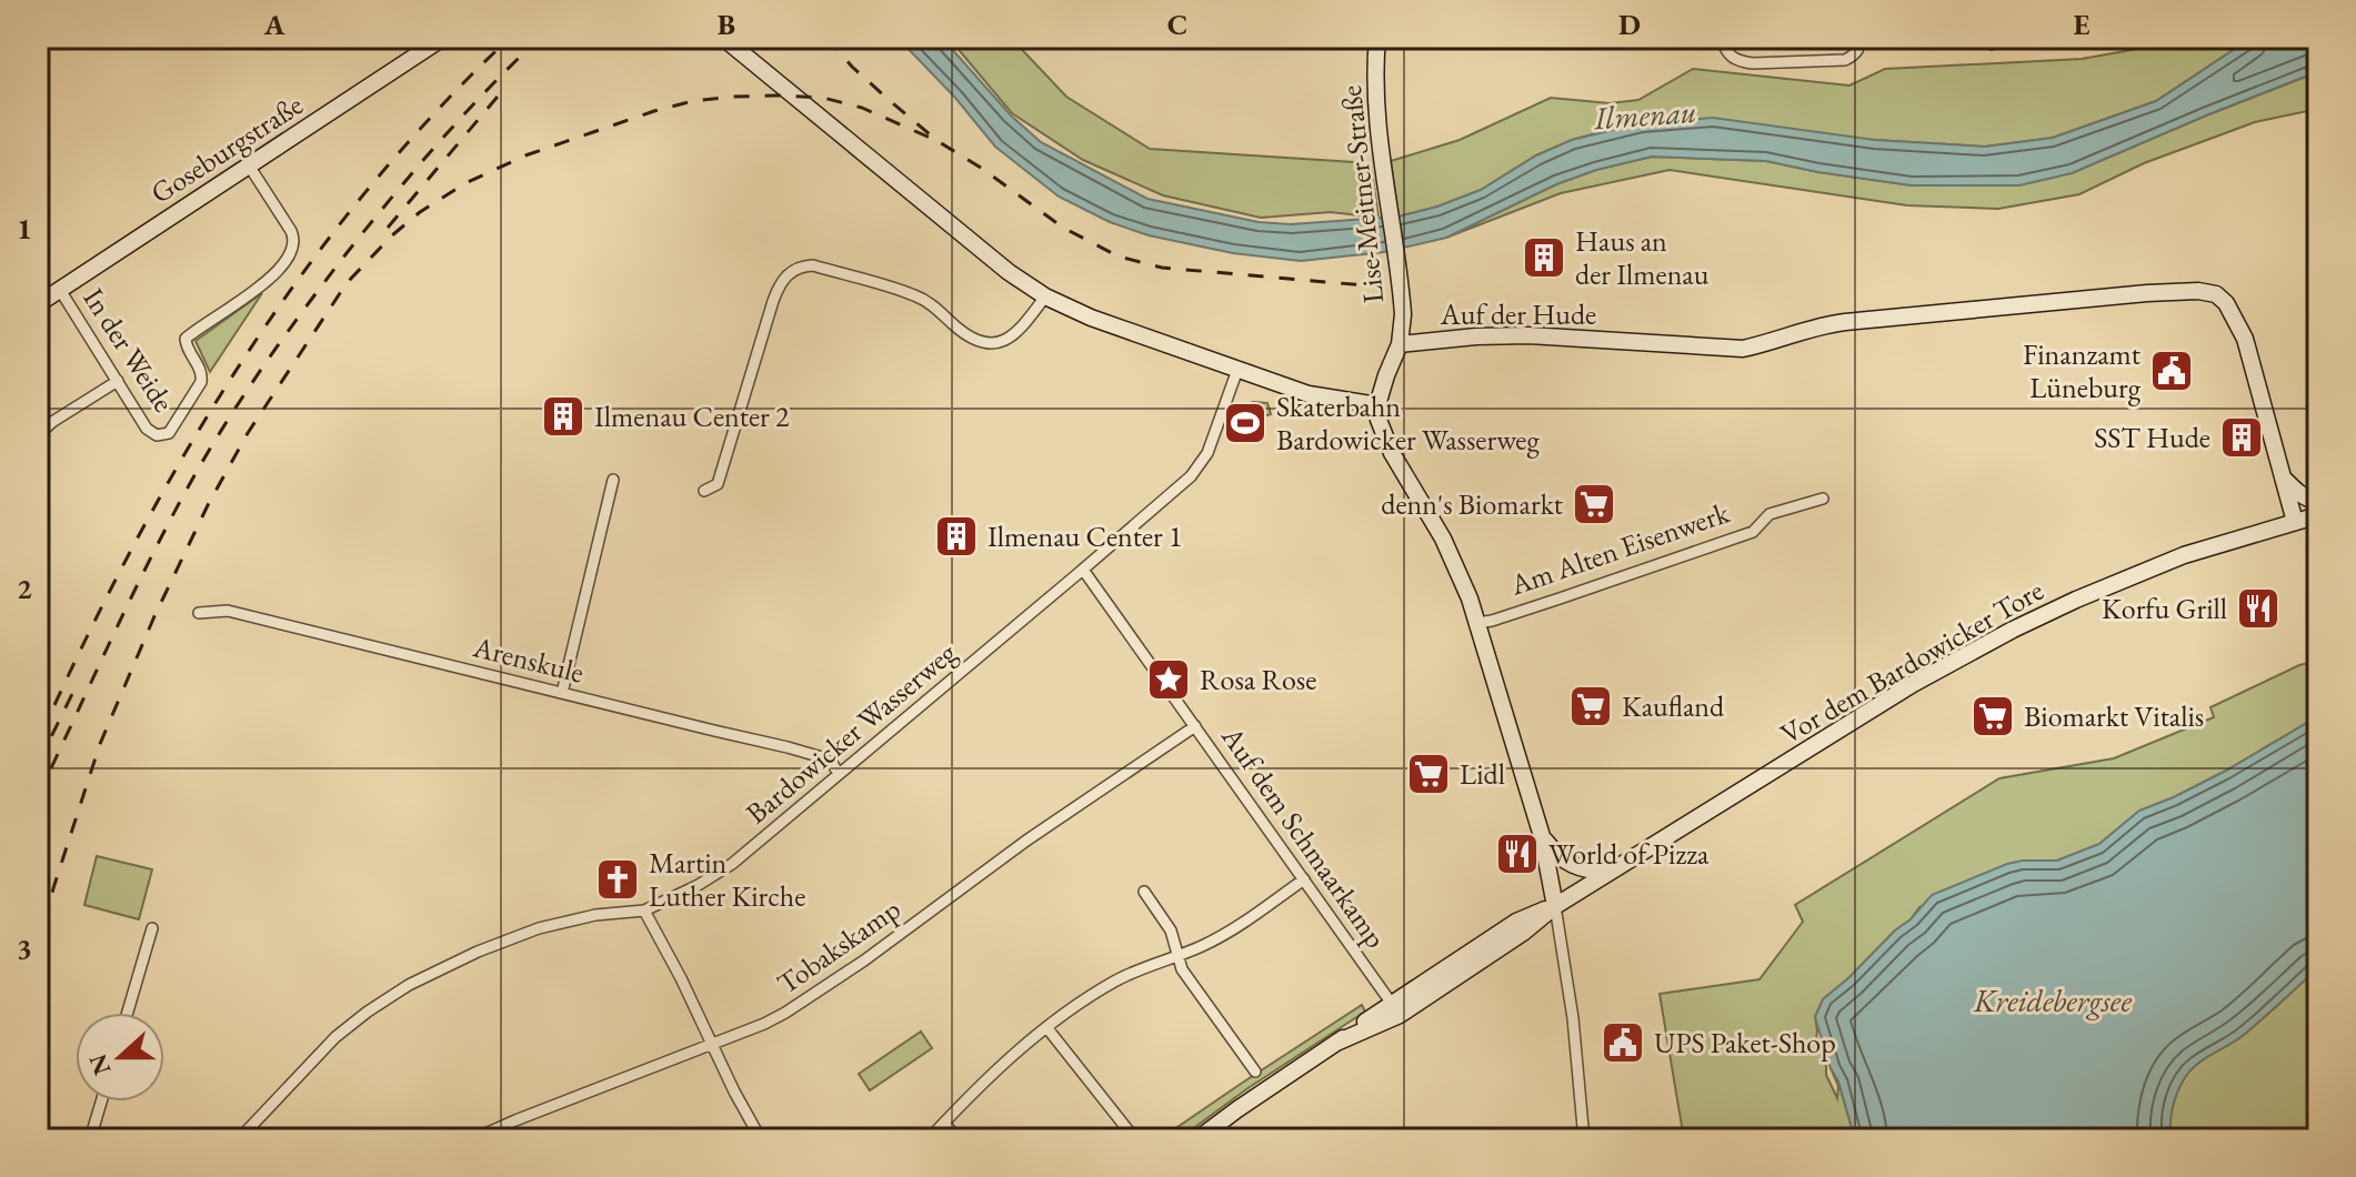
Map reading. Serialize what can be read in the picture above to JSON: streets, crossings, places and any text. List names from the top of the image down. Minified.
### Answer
{"streets":{"main road":["Goseburgstraße","Lise-Meitner-Straße","Auf der Hude","Vor dem Bardowicker Tore"],"street":["In der Weide","Am Alten Eisenwerk","Arenskule","Bardowicker Wasserweg","Auf dem Schmaarkamp","Tobakskamp"]},"crossings":[["Goseburgstraße","In der Weide"],["Lise-Meitner-Straße","Auf der Hude"],["Auf der Hude","Vor dem Bardowicker Tore"],["Arenskule","Bardowicker Wasserweg"],["Vor dem Bardowicker Tore","Auf dem Schmaarkamp"],["Bardowicker Wasserweg","Auf dem Schmaarkamp"],["Auf dem Schmaarkamp","Tobakskamp"]],"water":["Ilmenau","Kreidebergsee"],"places":{"building":["Haus an der Ilmenau","Ilmenau Center 2","SST Hude","Ilmenau Center 1"],"public building":["Finanzamt Lüneburg","UPS Paket-Shop"],"sports":["Skaterbahn Bardowicker Wasserweg"],"supermarket":["denn's Biomarkt","Kaufland","Biomarkt Vitalis","Lidl"],"restaurant":["Korfu Grill","World of Pizza"],"place":["Rosa Rose"],"church":["Martin Luther Kirche"]},"north":"left","grid":{"columns":["A","B","C","D","E"],"rows":["1","2","3"]}}
